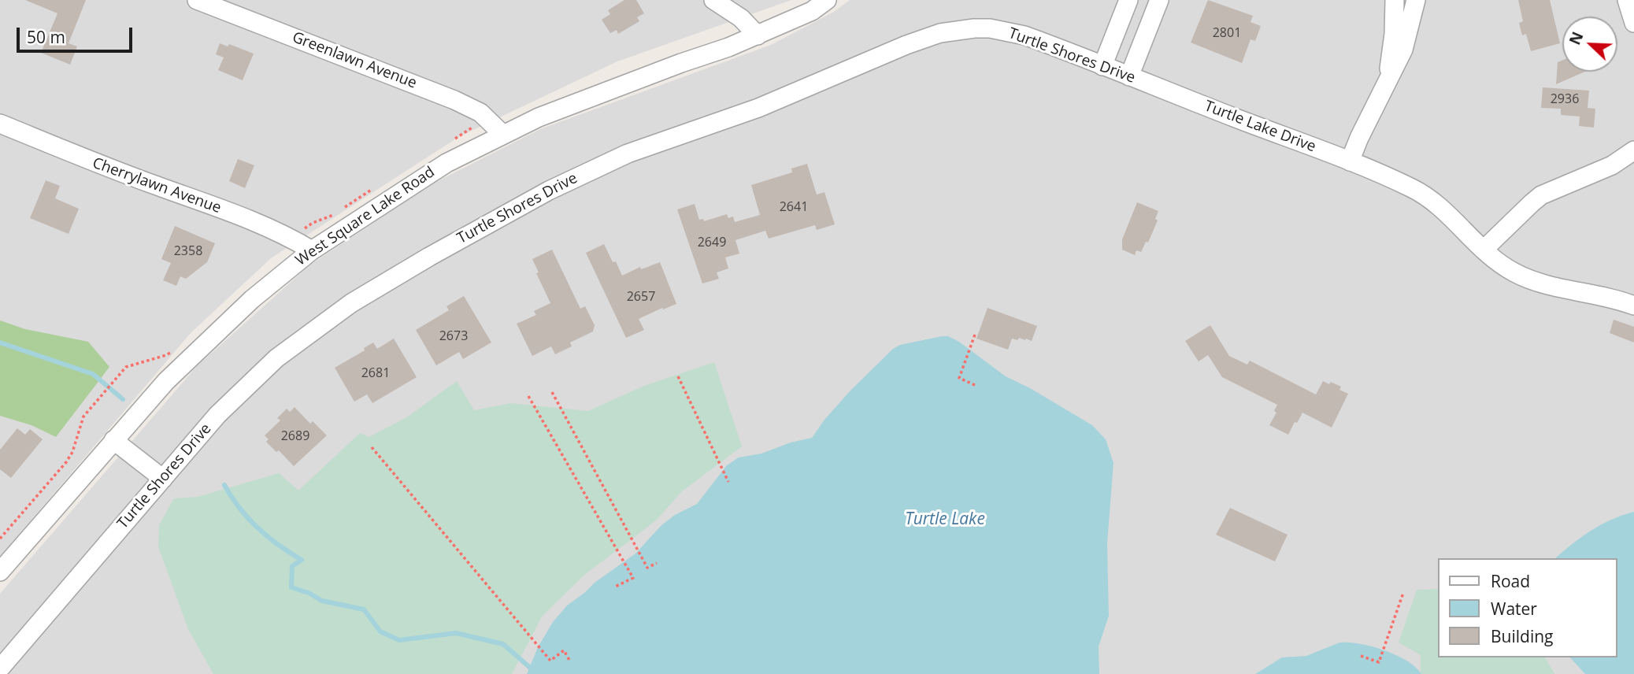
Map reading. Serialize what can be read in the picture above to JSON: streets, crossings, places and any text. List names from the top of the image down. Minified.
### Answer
{"streets":{"street":["Turtle Shores Drive","Greenlawn Avenue","Turtle Lake Drive","Cherrylawn Avenue","West Square Lake Road"]},"crossings":[["Turtle Shores Drive","Turtle Lake Drive"],["Greenlawn Avenue","West Square Lake Road"],["Cherrylawn Avenue","West Square Lake Road"]],"water":["Turtle Lake"],"house_numbers":["2801","2936","2641","2649","2358","2657","2673","2681","2689"],"legend":["Road","Water","Building"],"scale_bar":"50 m","north":"top left"}
